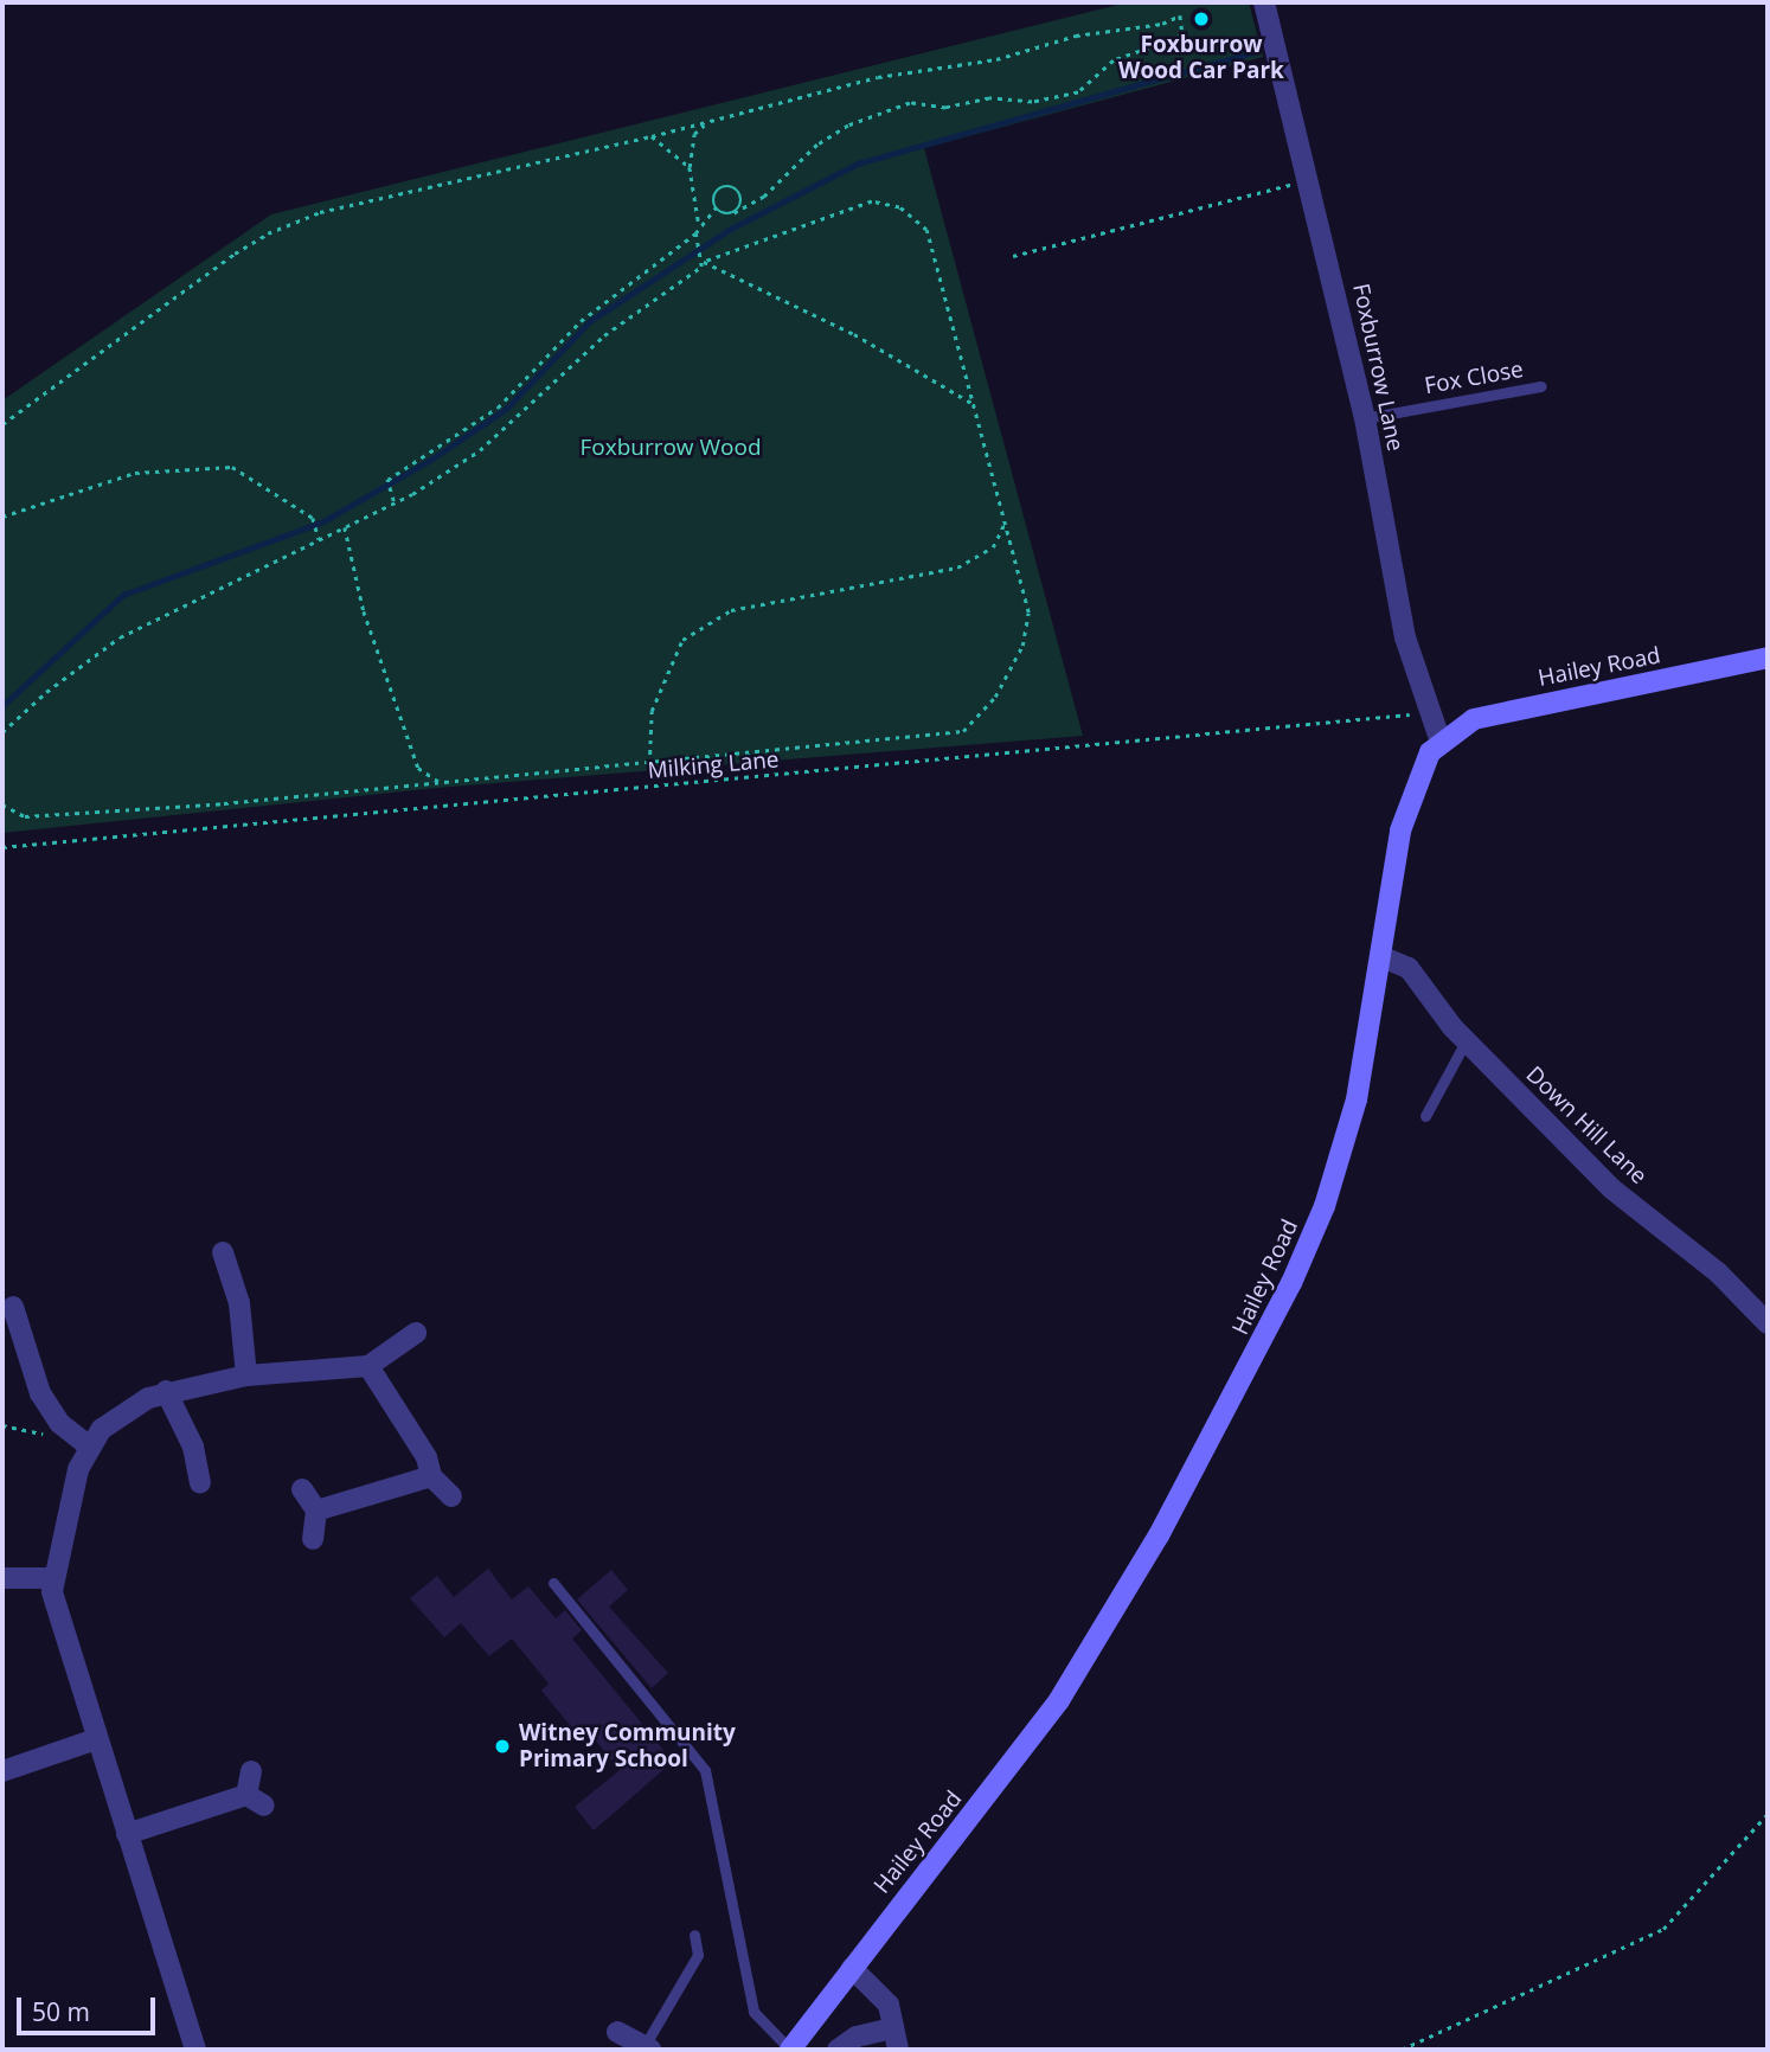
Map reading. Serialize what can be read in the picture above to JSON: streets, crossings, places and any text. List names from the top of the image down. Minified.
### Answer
{"streets":{"main road":["Hailey Road"],"street":["Foxburrow Lane","Down Hill Lane"],"lane":["Fox Close"],"path":["Milking Lane"]},"crossings":[["Foxburrow Lane","Fox Close"],["Foxburrow Lane","Hailey Road"],["Foxburrow Lane","Milking Lane"],["Hailey Road","Down Hill Lane"]],"parks":["Foxburrow Wood"],"places":["Foxburrow Wood Car Park","Witney Community Primary School"],"scale_bar":"50 m"}
